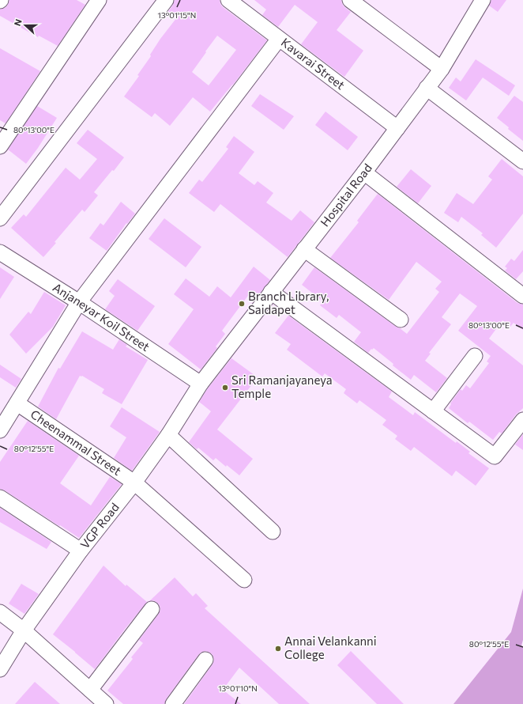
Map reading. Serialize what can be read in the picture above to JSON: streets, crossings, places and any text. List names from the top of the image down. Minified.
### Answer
{"streets":{"street":["Kavarai Street","Hospital Road","Anjaneyar Koil Street","Cheenammal Street","VGP Road"]},"crossings":[["Kavarai Street","Hospital Road"],["Hospital Road","Anjaneyar Koil Street"],["Hospital Road","VGP Road"],["Anjaneyar Koil Street","VGP Road"],["Cheenammal Street","VGP Road"]],"places":["Branch Library, Saidapet","Sri Ramanjayaneya Temple","Annai Velankanni College"],"north":"left","coordinates":["13°01'15\"N","80°13'00\"E","80°12'55\"E","13°01'10\"N"]}
